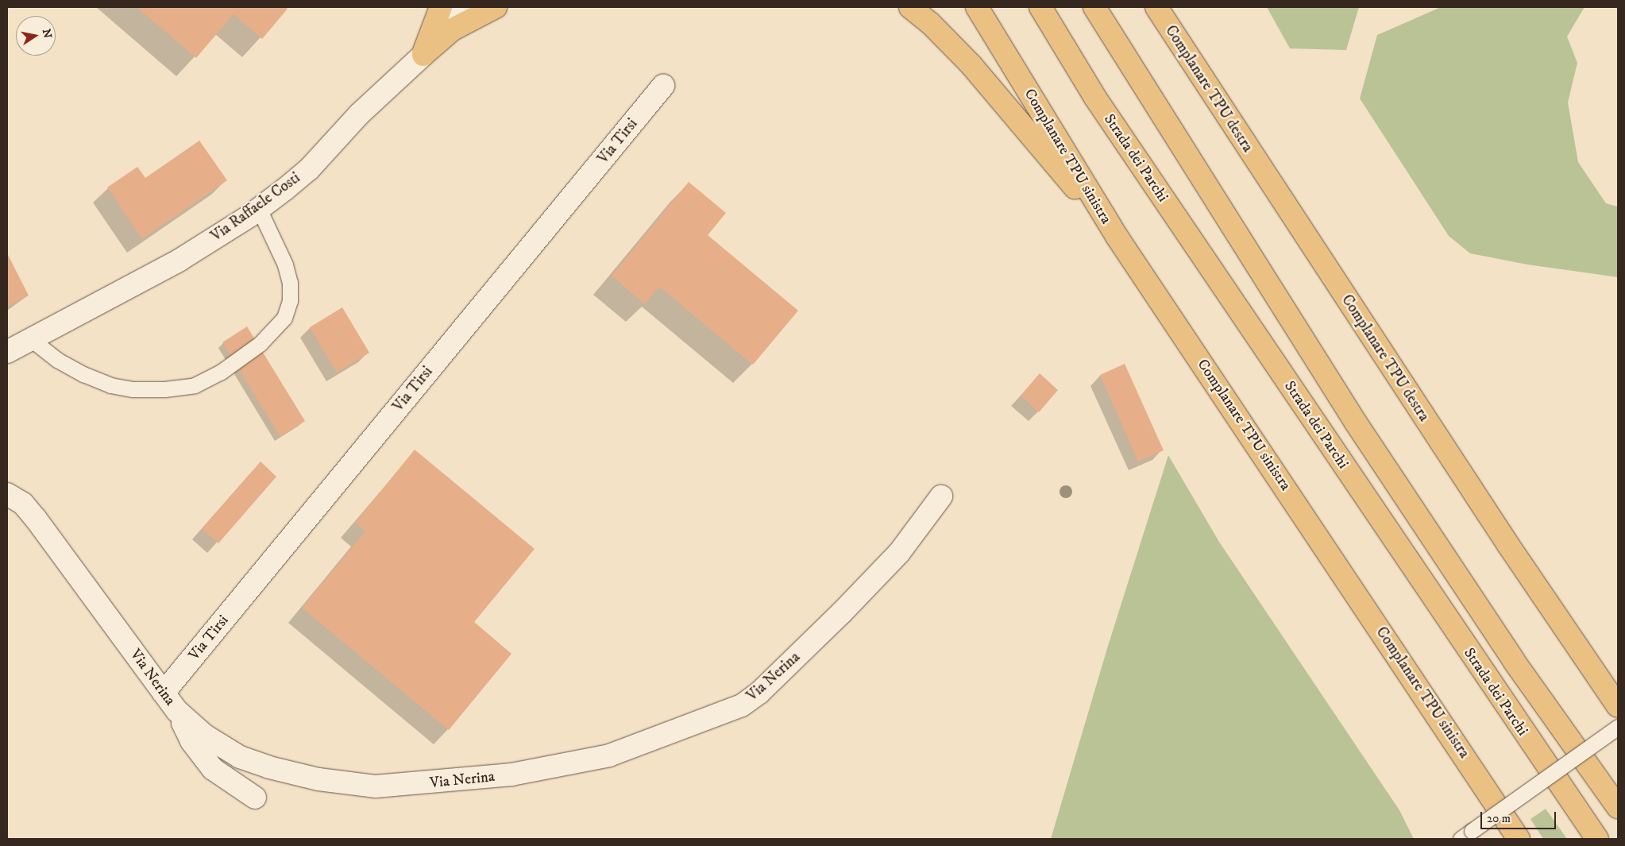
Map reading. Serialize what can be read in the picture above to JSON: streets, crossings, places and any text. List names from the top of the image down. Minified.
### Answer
{"streets":{"highway":["Complanare TPU destra","Complanare TPU sinistra","Strada dei Parchi"],"street":["Via Tirsi","Via Raffaele Costi","Via Nerina"]},"crossings":[["Via Tirsi","Via Nerina"]],"scale_bar":"20 m","north":"right"}
